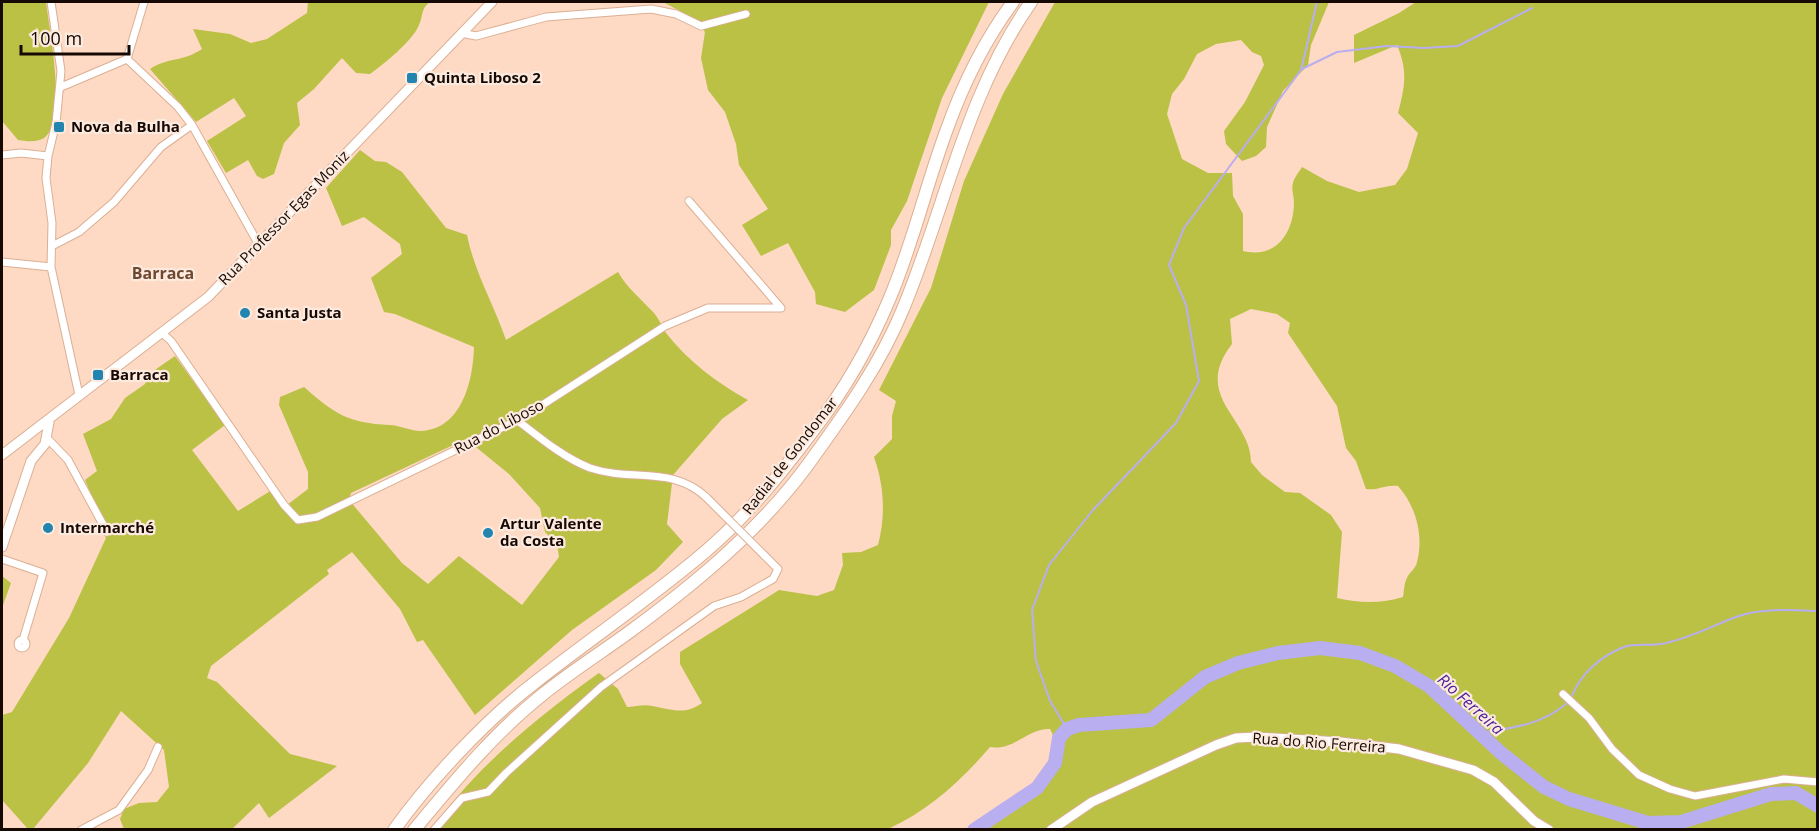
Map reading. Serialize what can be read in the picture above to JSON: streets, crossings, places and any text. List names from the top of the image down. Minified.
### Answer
{"streets":{"highway":["Radial de Gondomar"],"main road":["Rua Professor Egas Moniz","Rua do Rio Ferreira"],"street":["Rua do Liboso"]},"crossings":[["Rua Professor Egas Moniz","Rua do Liboso"]],"districts":["Barraca"],"water":["Rio Ferreira"],"places":{"transit":["Quinta Liboso 2","Nova da Bulha","Barraca"],"other":["Santa Justa","Intermarché","Artur Valente da Costa"]},"scale_bar":"100 m"}
